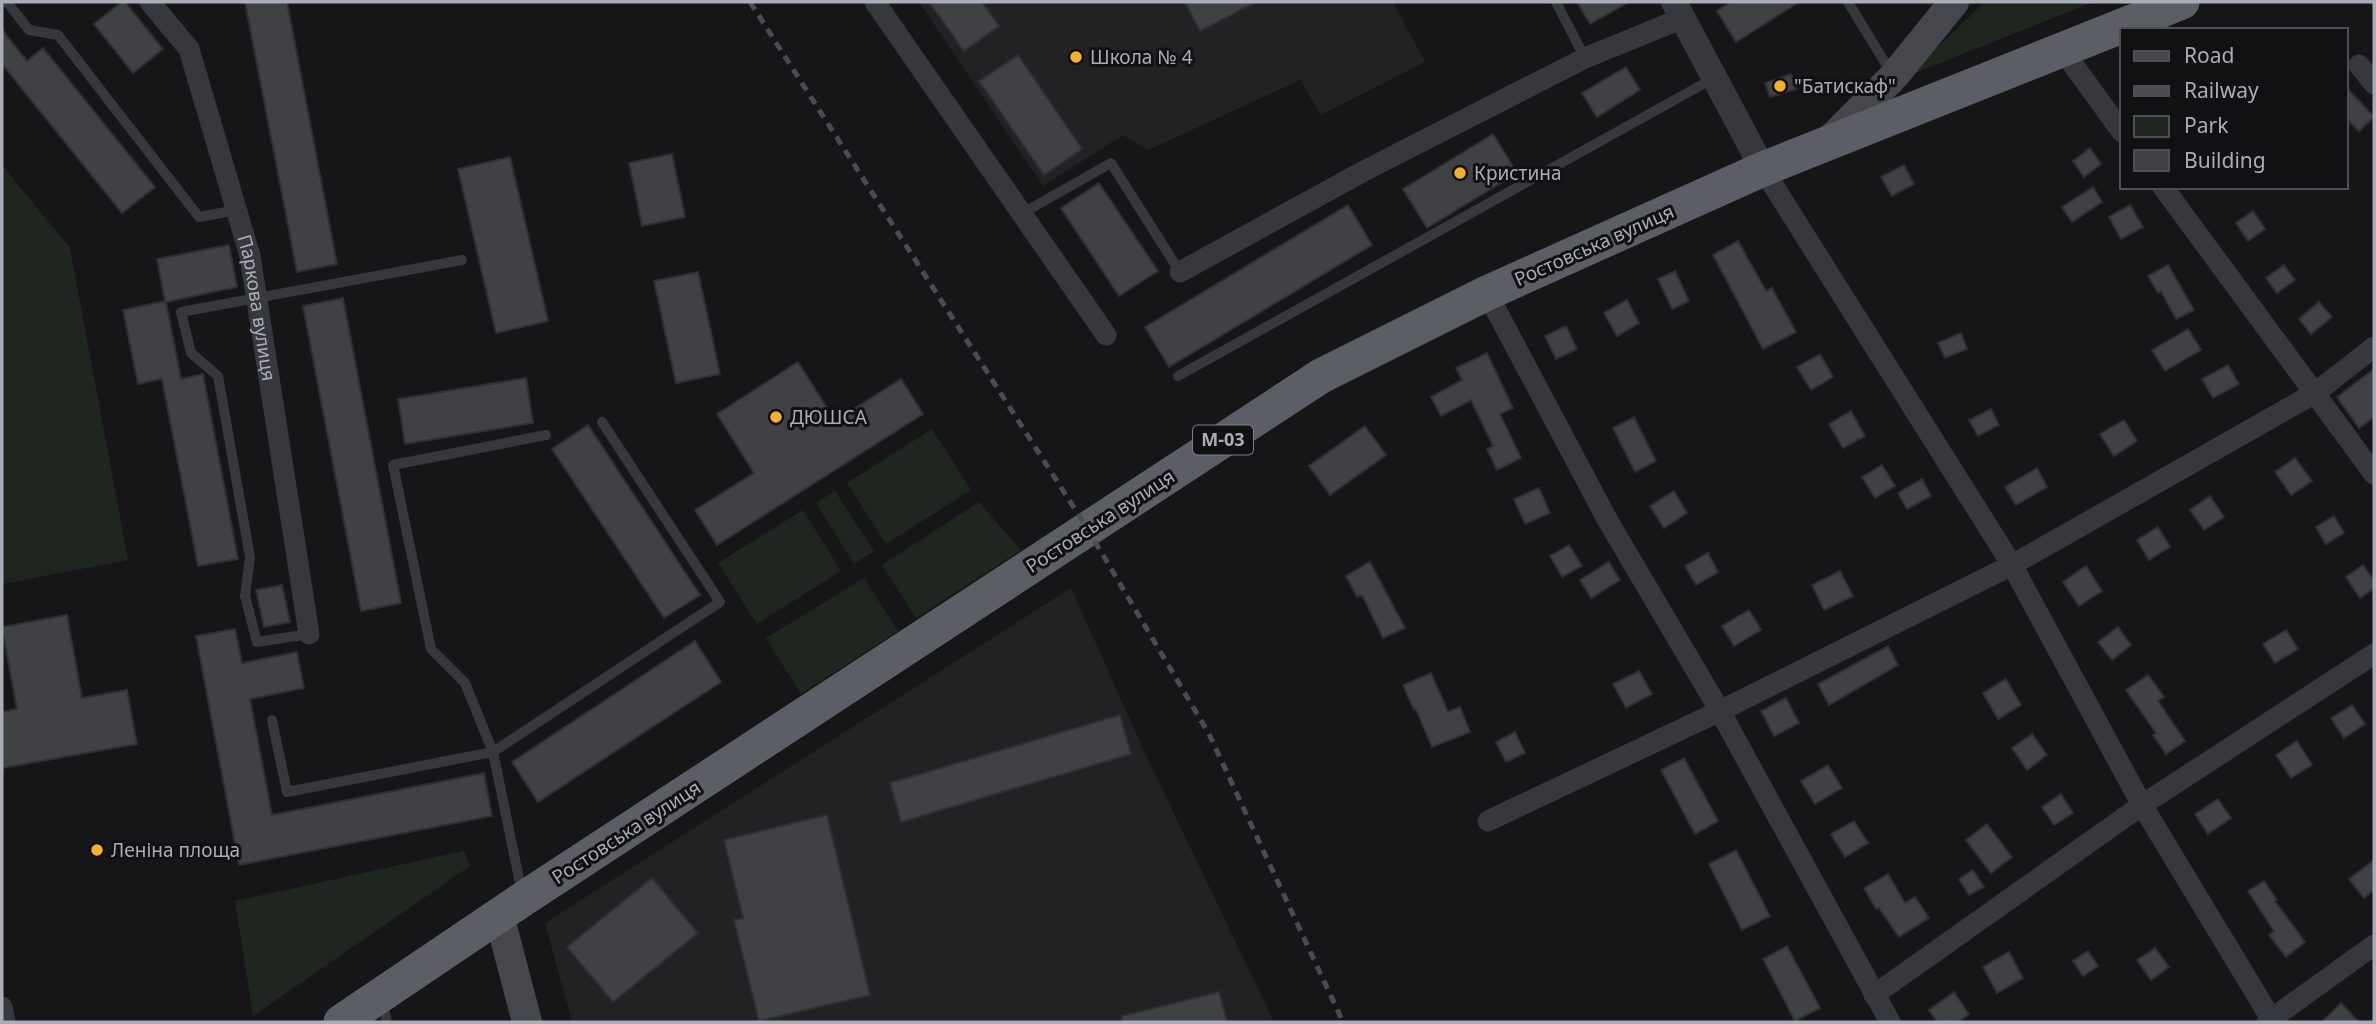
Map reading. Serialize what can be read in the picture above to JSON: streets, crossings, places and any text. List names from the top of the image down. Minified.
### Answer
{"streets":{"highway":["Ростовська вулиця","М-03"],"street":["Паркова вулиця"]},"places":["Школа № 4","\"Батискаф\"","Кристина","ДЮШСА","Леніна площа"],"legend":["Road","Railway","Park","Building"]}
